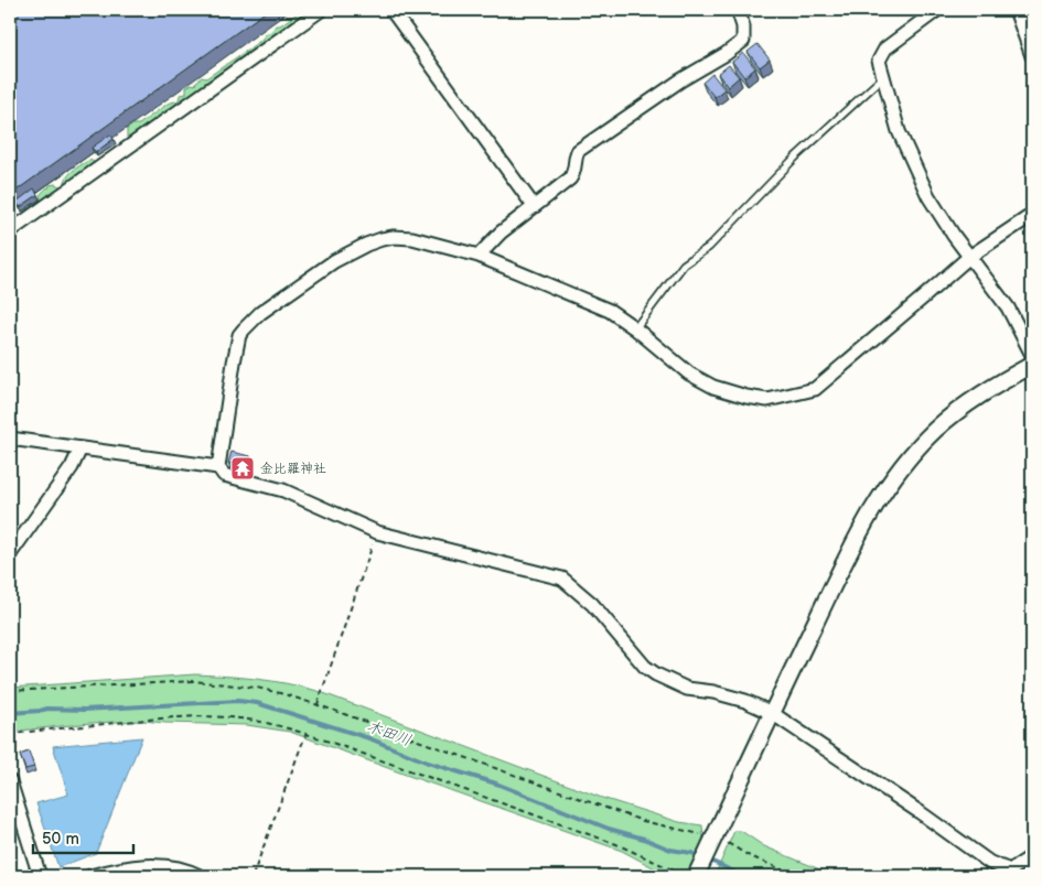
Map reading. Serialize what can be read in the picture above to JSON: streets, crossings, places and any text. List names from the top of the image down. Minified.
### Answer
{"water":["木田川"],"places":{"temple":["金比羅神社"]},"scale_bar":"50 m"}
